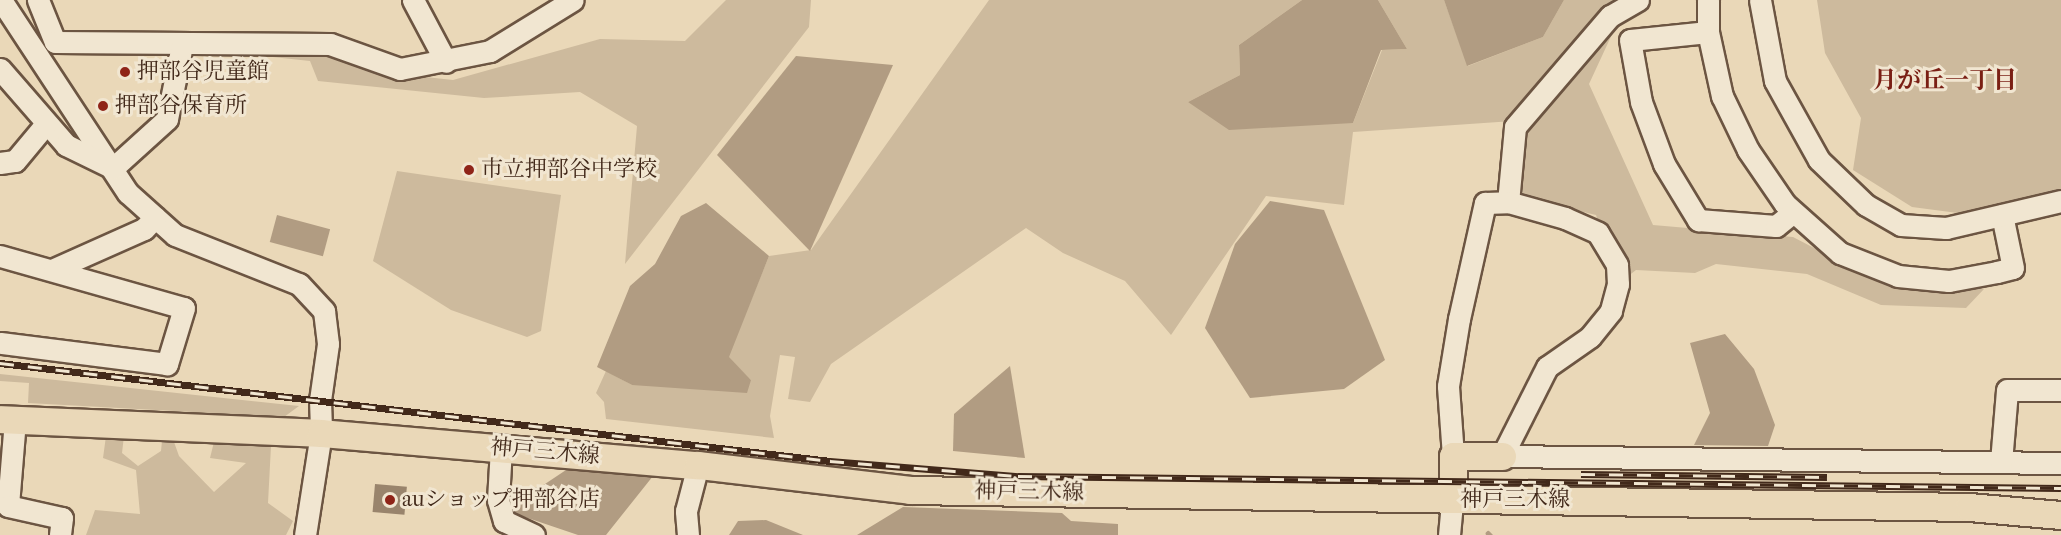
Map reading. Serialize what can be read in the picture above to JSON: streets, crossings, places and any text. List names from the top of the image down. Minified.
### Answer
{"streets":{"main road":["神戸三木線"]},"districts":["月が丘一丁目"],"places":["押部谷児童館","押部谷保育所","市立押部谷中学校","auショップ押部谷店"]}
